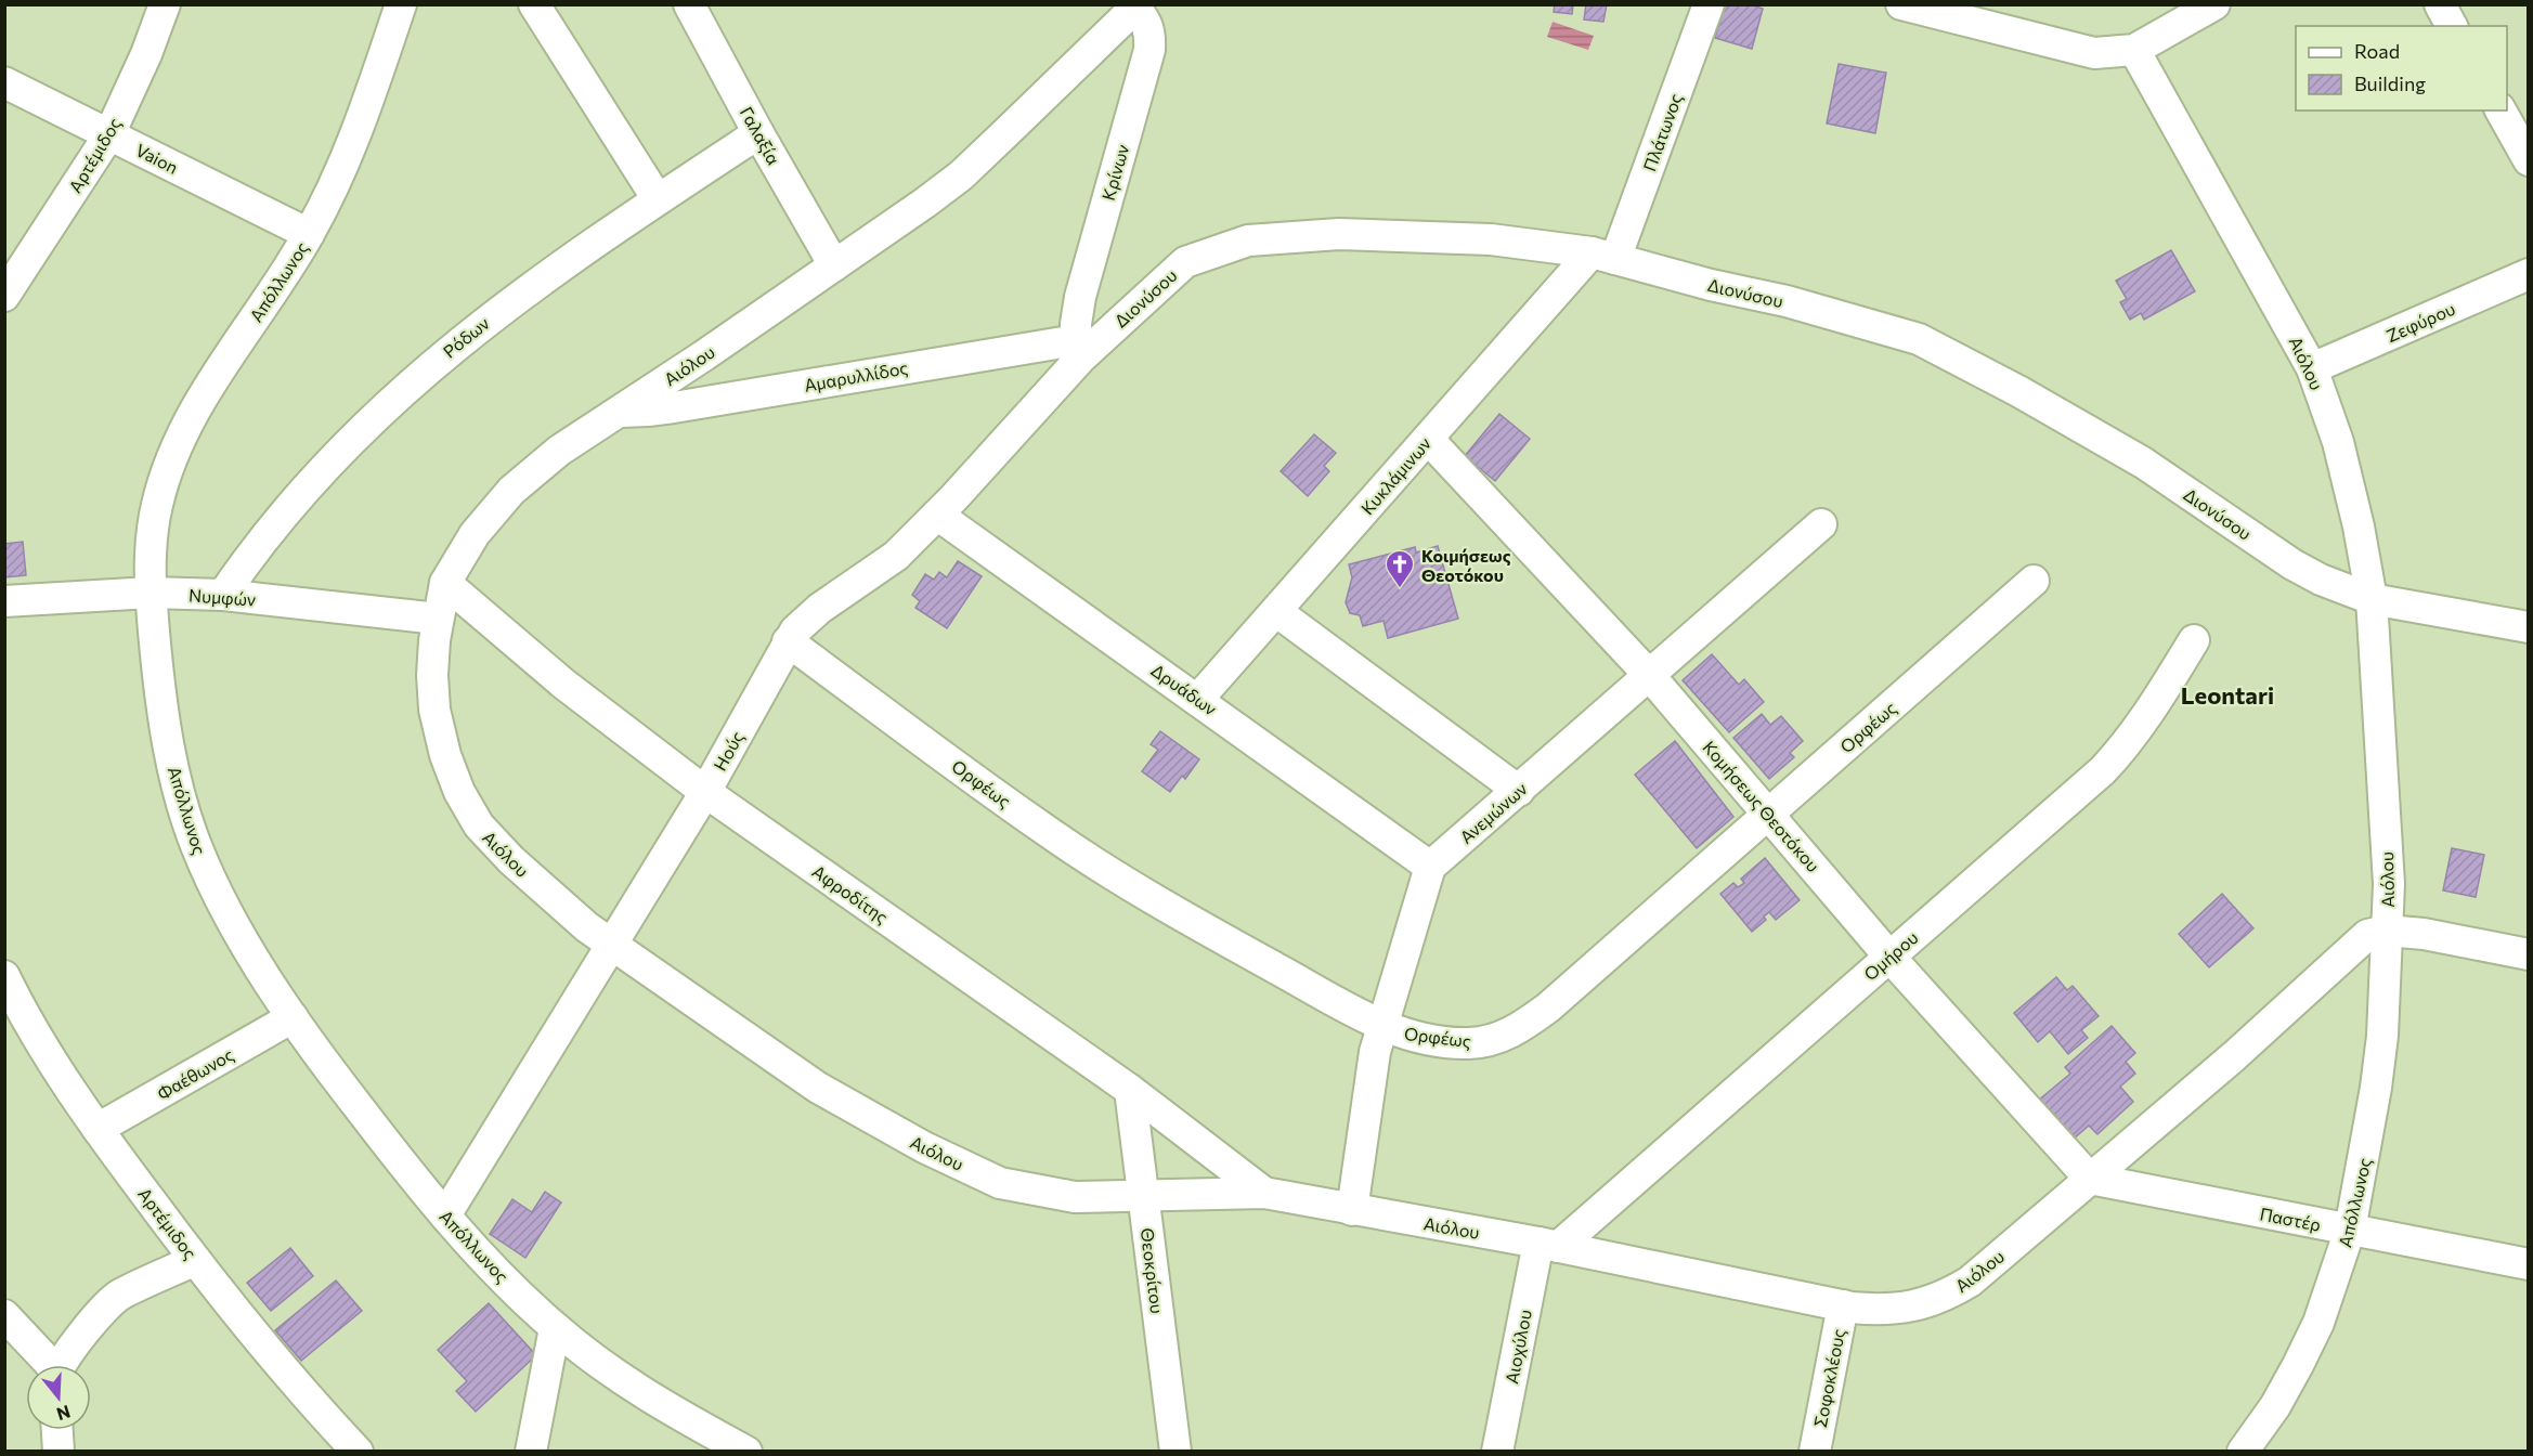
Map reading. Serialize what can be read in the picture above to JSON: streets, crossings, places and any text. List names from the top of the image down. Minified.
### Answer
{"streets":{"street":["Πλάτωνος","Γαλαξία","Αρτέμιδος","Vaion","Κρίνων","Απόλλωνος","Διονύσου","Ζεφύρου","Ρόδων","Αιόλου","Αμαρυλλίδος","Κυκλάμινων","Νυμφών","Δρυάδων","Ορφέως","Ηούς","Κομήσεως Θεοτόκου","Ανεμώνων","Αφροδίτης","Ομήρου","Φαέθωνος","Παστέρ","Θεοκρίτου","Αιοχύλου","Σοφοκλέους"]},"crossings":[["Πλάτωνος","Διονύσου"],["Πλάτωνος","Κυκλάμινων"],["Γαλαξία","Ρόδων"],["Γαλαξία","Αιόλου"],["Αρτέμιδος","Vaion"],["Αρτέμιδος","Φαέθωνος"],["Vaion","Απόλλωνος"],["Κρίνων","Διονύσου"],["Κρίνων","Αιόλου"],["Κρίνων","Αμαρυλλίδος"],["Κρίνων","Ηούς"],["Απόλλωνος","Αιόλου"],["Απόλλωνος","Νυμφών"],["Απόλλωνος","Ηούς"],["Απόλλωνος","Φαέθωνος"],["Απόλλωνος","Παστέρ"],["Διονύσου","Αιόλου"],["Διονύσου","Αμαρυλλίδος"],["Διονύσου","Κυκλάμινων"],["Διονύσου","Ηούς"],["Ζεφύρου","Αιόλου"],["Ρόδων","Νυμφών"],["Αιόλου","Αμαρυλλίδος"],["Αιόλου","Νυμφών"],["Αιόλου","Ηούς"],["Αιόλου","Κομήσεως Θεοτόκου"],["Αιόλου","Αφροδίτης"],["Αιόλου","Ομήρου"],["Αιόλου","Παστέρ"],["Αιόλου","Θεοκρίτου"],["Αιόλου","Αιοχύλου"],["Αιόλου","Σοφοκλέους"],["Αμαρυλλίδος","Ηούς"],["Κυκλάμινων","Δρυάδων"],["Κυκλάμινων","Κομήσεως Θεοτόκου"],["Δρυάδων","Ηούς"],["Δρυάδων","Ανεμώνων"],["Ορφέως","Ηούς"],["Ορφέως","Κομήσεως Θεοτόκου"],["Ηούς","Αφροδίτης"],["Κομήσεως Θεοτόκου","Ανεμώνων"],["Κομήσεως Θεοτόκου","Ομήρου"],["Κομήσεως Θεοτόκου","Παστέρ"],["Αφροδίτης","Θεοκρίτου"],["Ομήρου","Αιοχύλου"]],"districts":["Leontari"],"places":{"church":["Κοιμήσεως Θεοτόκου"]},"legend":["Road","Building"],"north":"bottom"}
